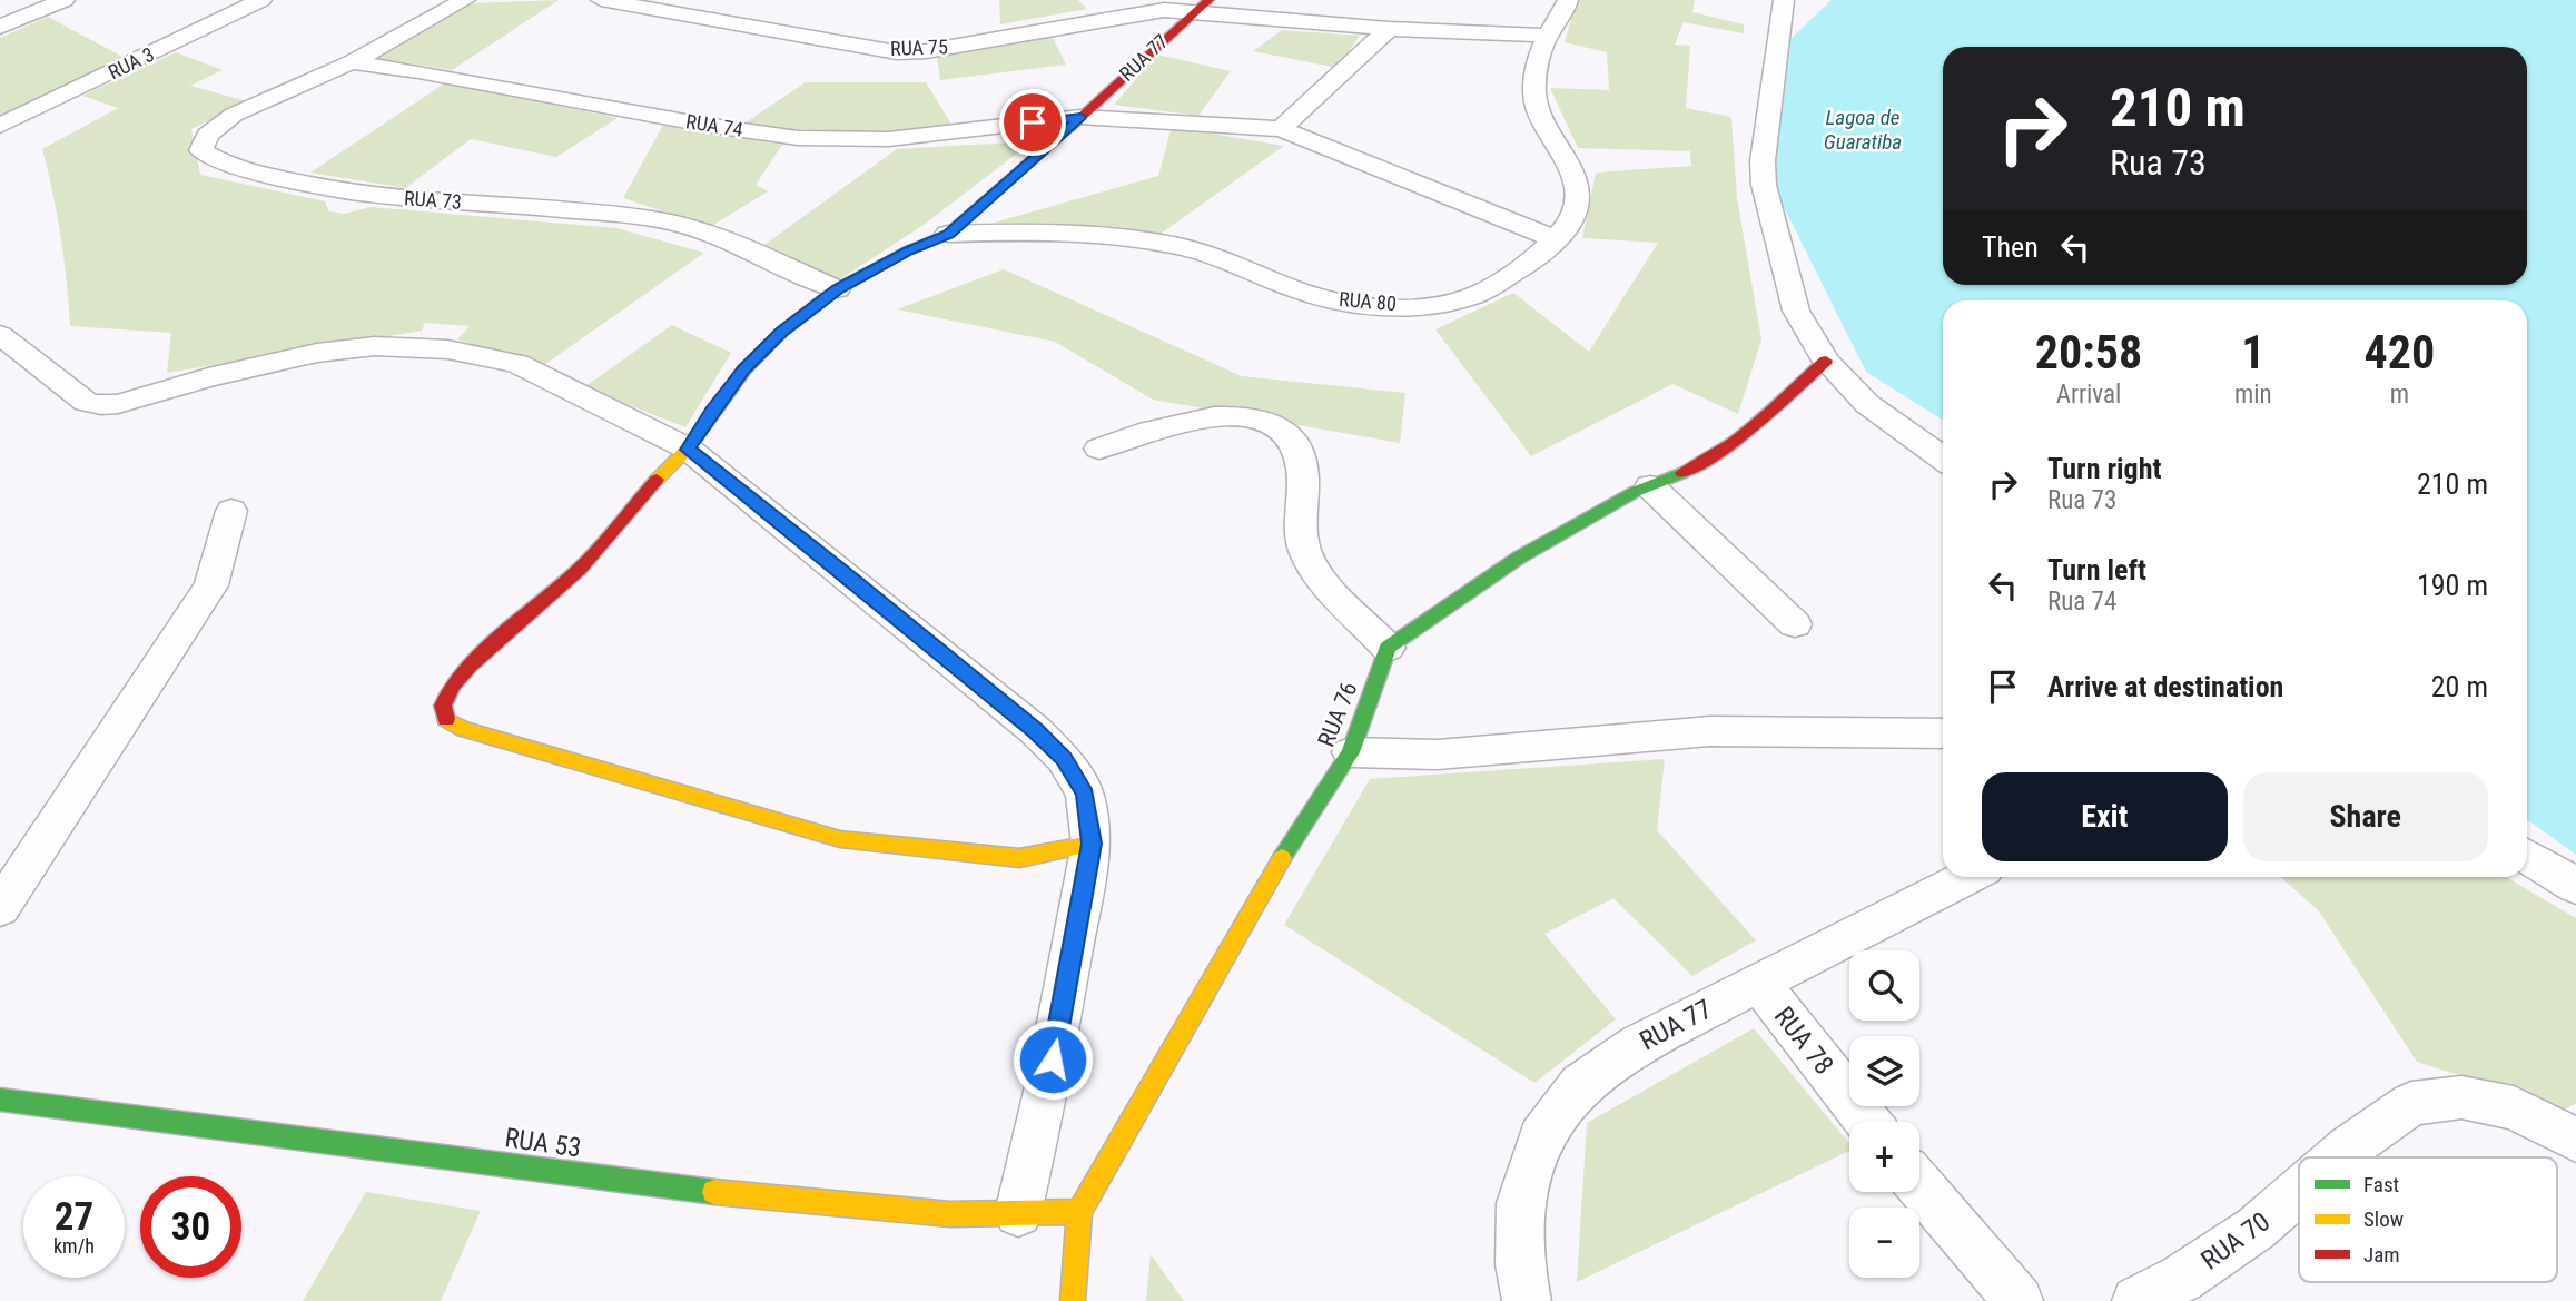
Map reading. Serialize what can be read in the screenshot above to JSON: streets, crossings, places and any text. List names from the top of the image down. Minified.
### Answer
{"streets":{"street":["RUA 75","RUA 77","RUA 3","RUA 74","RUA 73","RUA 80","RUA 76","RUA 78","RUA 53","RUA 70"]},"crossings":[["RUA 75","RUA 77"],["RUA 77","RUA 74"],["RUA 77","RUA 78"],["RUA 74","RUA 73"],["RUA 74","RUA 80"],["RUA 76","RUA 53"]],"water":["Lagoa de Guaratiba"],"legend":["Fast","Slow","Jam"],"page":{"turn":["210 m","Rua 73"],"then":"Then","eta":["20:58","Arrival","1","min","420","m"],"list":[{"name":"Turn right","note":"Rua 73","value":"210 m"},{"name":"Turn left","note":"Rua 74","value":"190 m"},{"name":"Arrive at destination","value":"20 m"}],"buttons":["Exit","Share"],"map_buttons":["+","−"],"speed":"27 km/h","limit":"30"}}
